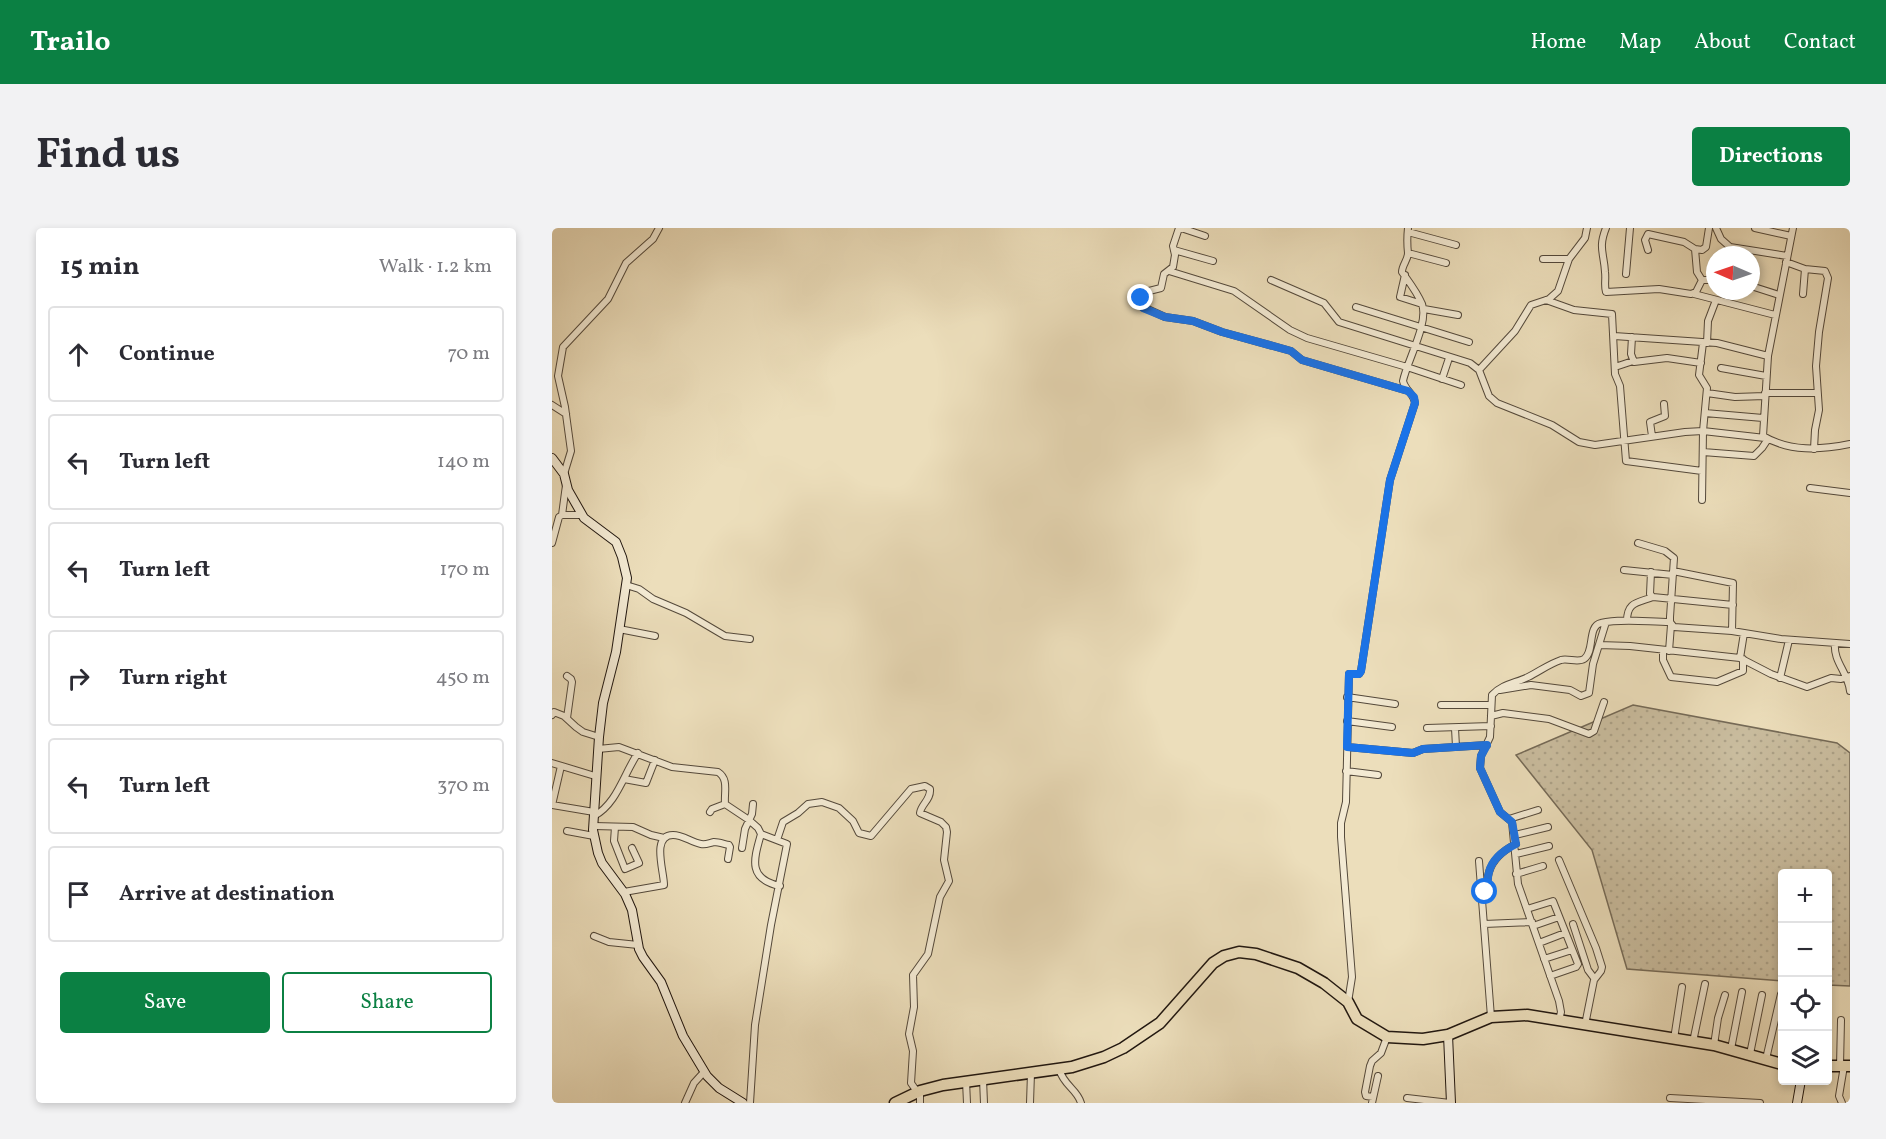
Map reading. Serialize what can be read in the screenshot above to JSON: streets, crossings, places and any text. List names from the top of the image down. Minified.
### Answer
{"north":"left","page":{"header":"Trailo","nav":["Home","Map","About","Contact"],"title":"Find us","buttons":["Directions",["Save","Share"]],"heading":["15 min","Walk · 1.2 km"],"list":[["Continue","70 m"],["Turn left","140 m"],["Turn left","170 m"],["Turn right","450 m"],["Turn left","370 m"],"Arrive at destination"],"map_buttons":["+","−"]}}
